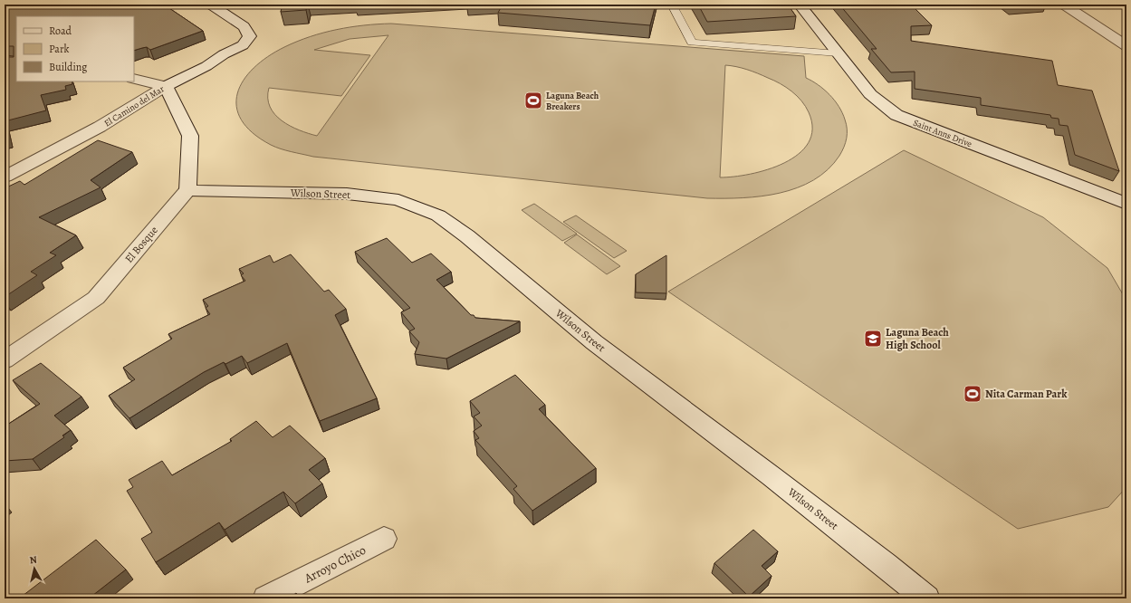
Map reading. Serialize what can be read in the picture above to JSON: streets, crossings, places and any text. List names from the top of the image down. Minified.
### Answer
{"streets":{"street":["El Camino del Mar","Saint Anns Drive","Wilson Street","El Bosque","Arroyo Chico"]},"crossings":[["Wilson Street","El Bosque"]],"places":{"sports":["Laguna Beach Breakers","Nita Carman Park"],"school or university":["Laguna Beach High School"]},"legend":["Road","Park","Building"],"north":"top"}
